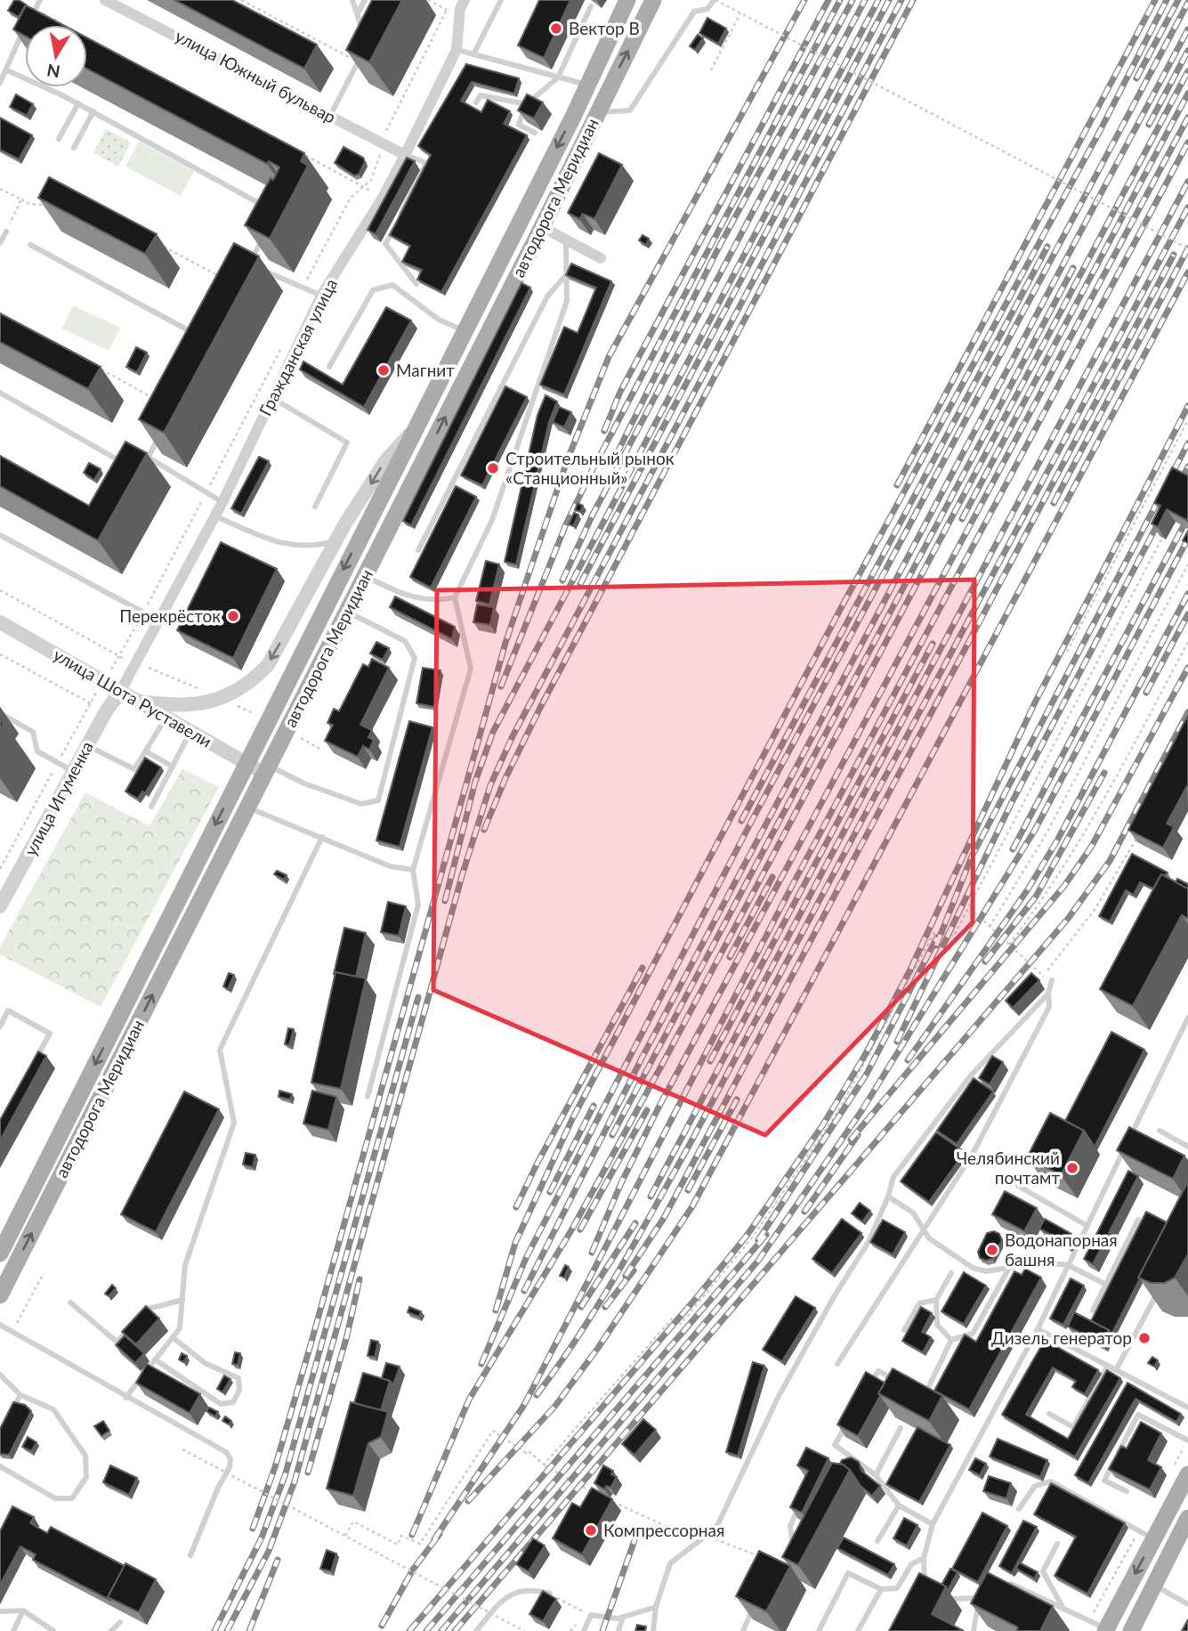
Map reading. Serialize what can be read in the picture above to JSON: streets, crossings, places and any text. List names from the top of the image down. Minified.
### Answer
{"streets":{"main road":["автодорога Меридиан"],"street":["улица Южный бульвар","Гражданская улица","улица Шота Руставели","улица Игуменка"]},"crossings":[["улица Южный бульвар","Гражданская улица"],["автодорога Меридиан","улица Шота Руставели"],["Гражданская улица","улица Шота Руставели"],["Гражданская улица","улица Игуменка"],["улица Шота Руставели","улица Игуменка"]],"places":["Вектор В","Магнит","Строительный рынок «Станционный»","Перекрёсток","Челябинский почтамт","Водонапорная башня","Дизель генератор","Компрессорная"],"north":"bottom"}
